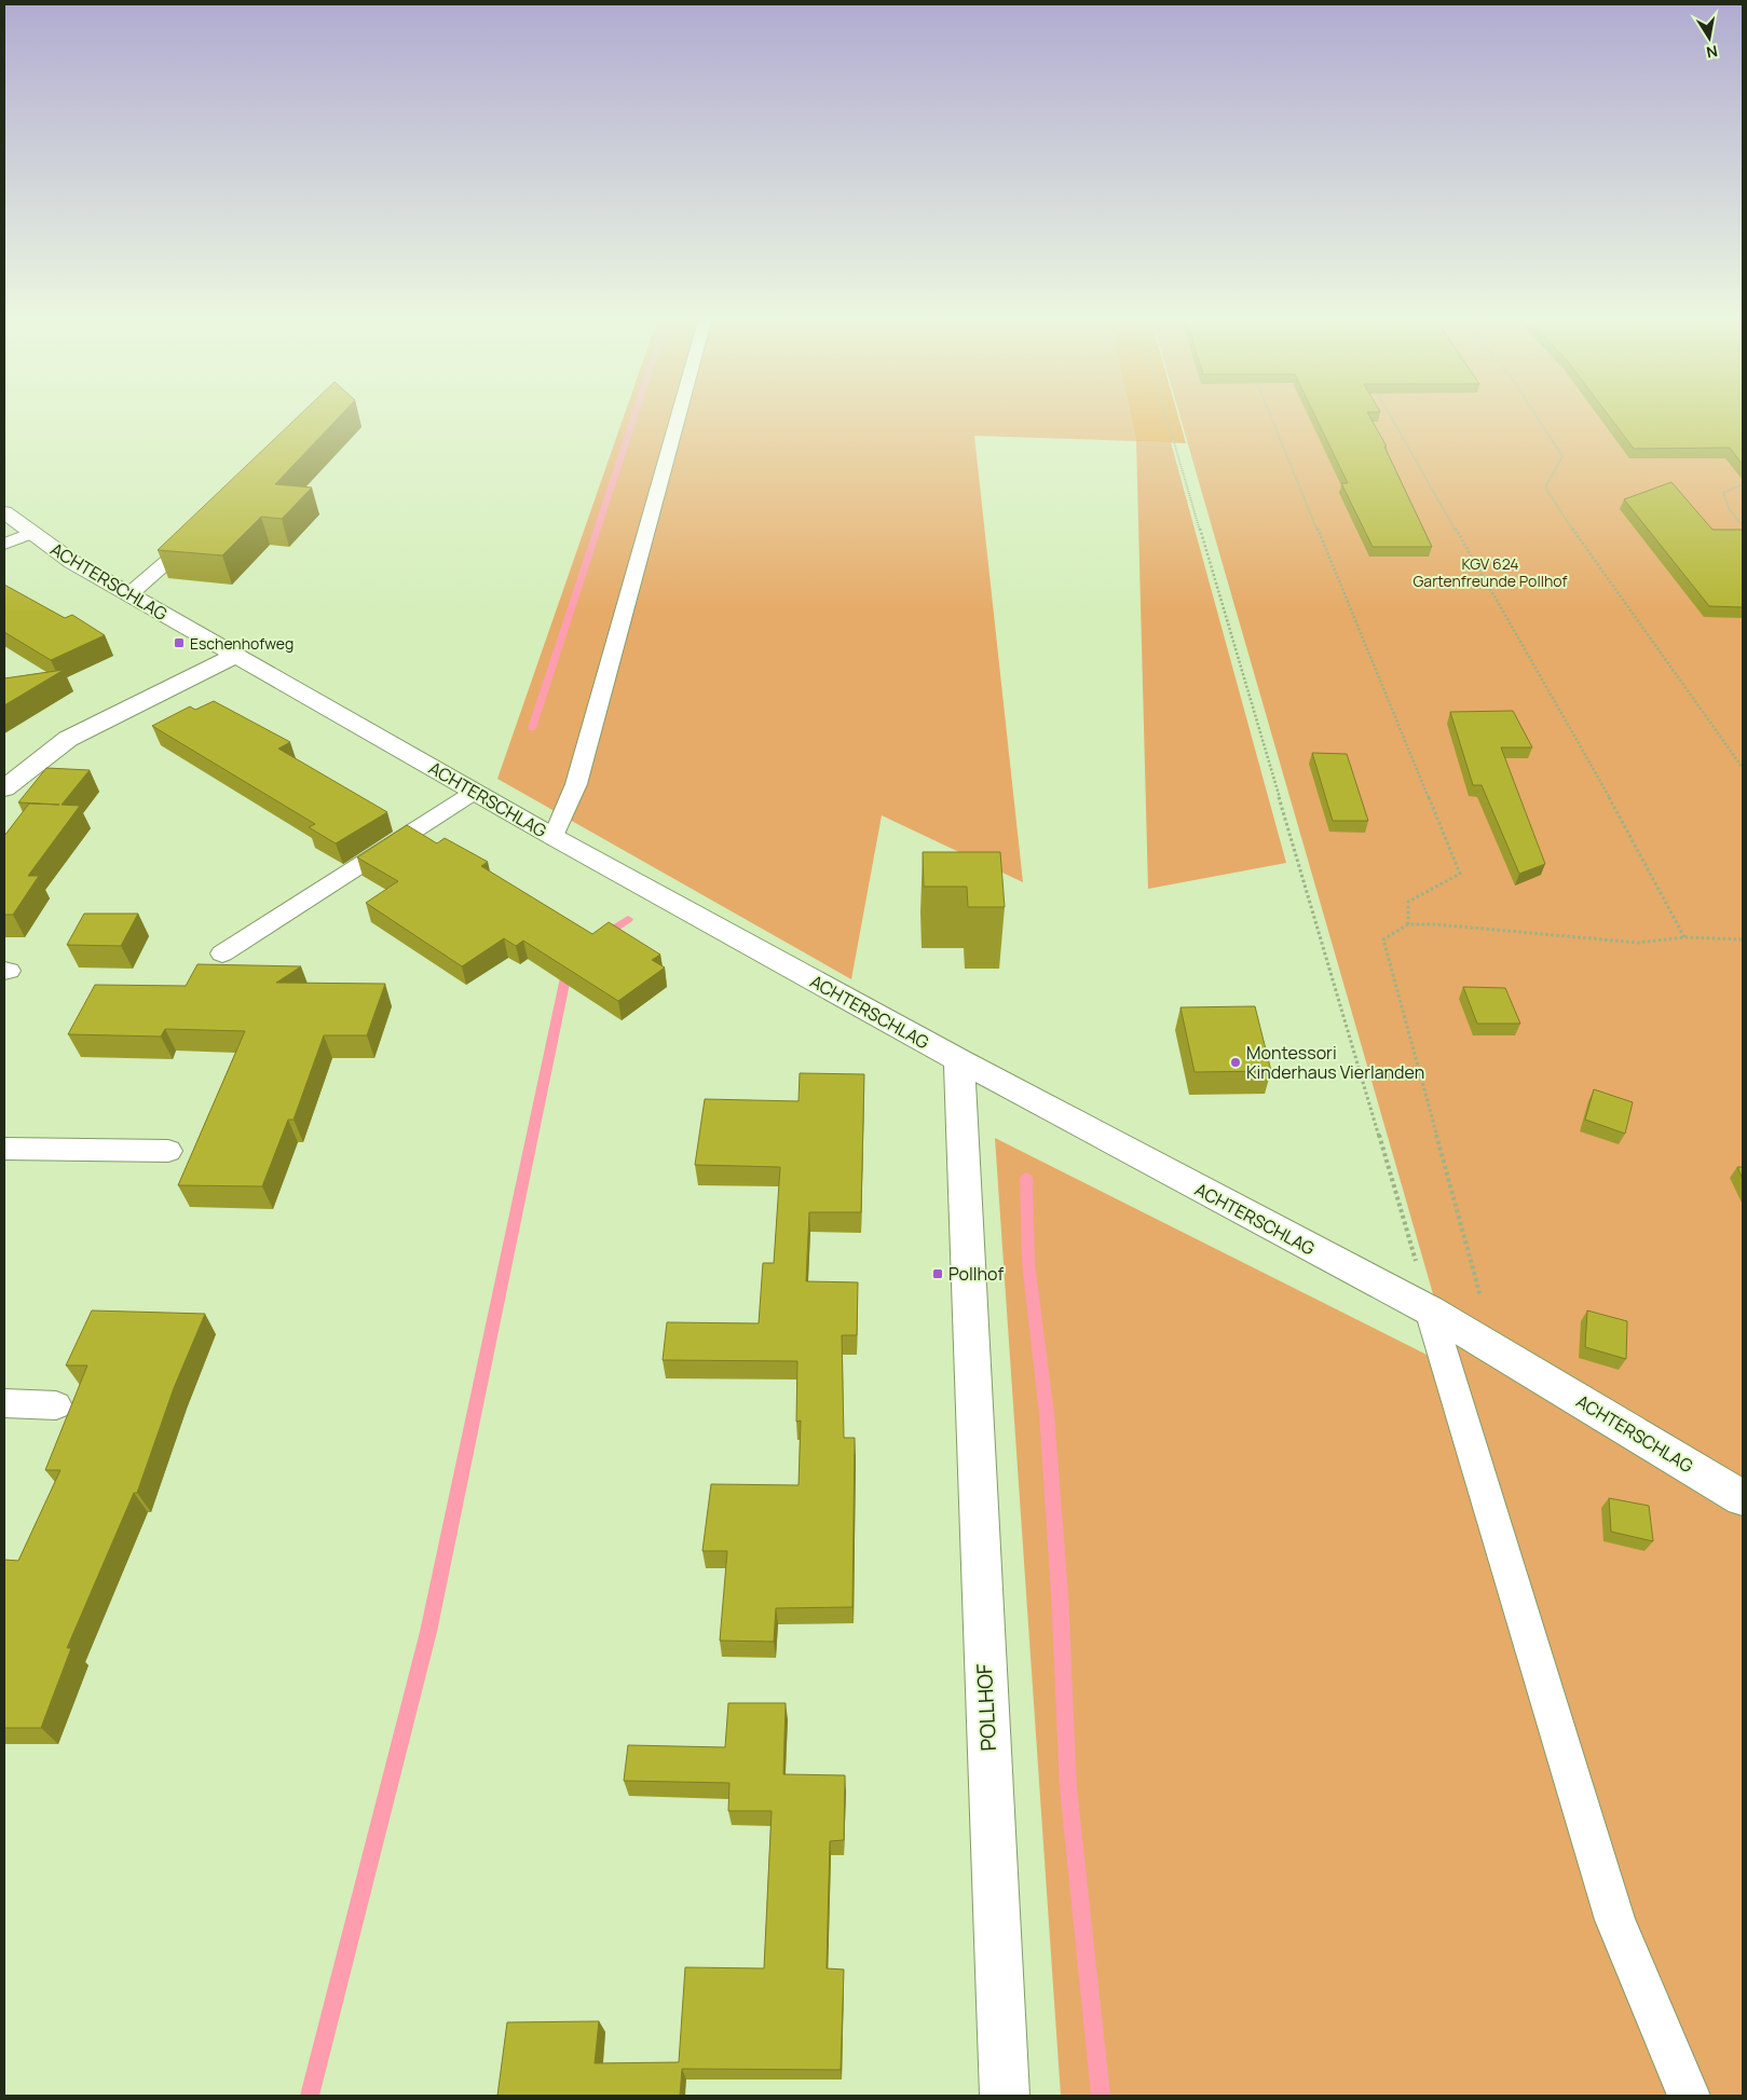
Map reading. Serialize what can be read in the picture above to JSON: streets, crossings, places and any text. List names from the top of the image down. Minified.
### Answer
{"streets":{"street":["ACHTERSCHLAG","POLLHOF"]},"crossings":[["ACHTERSCHLAG","POLLHOF"]],"parks":["KGV 624 Gartenfreunde Pollhof"],"places":{"transit":["Eschenhofweg","Pollhof"],"other":["Montessori Kinderhaus Vierlanden"]},"north":"bottom"}
